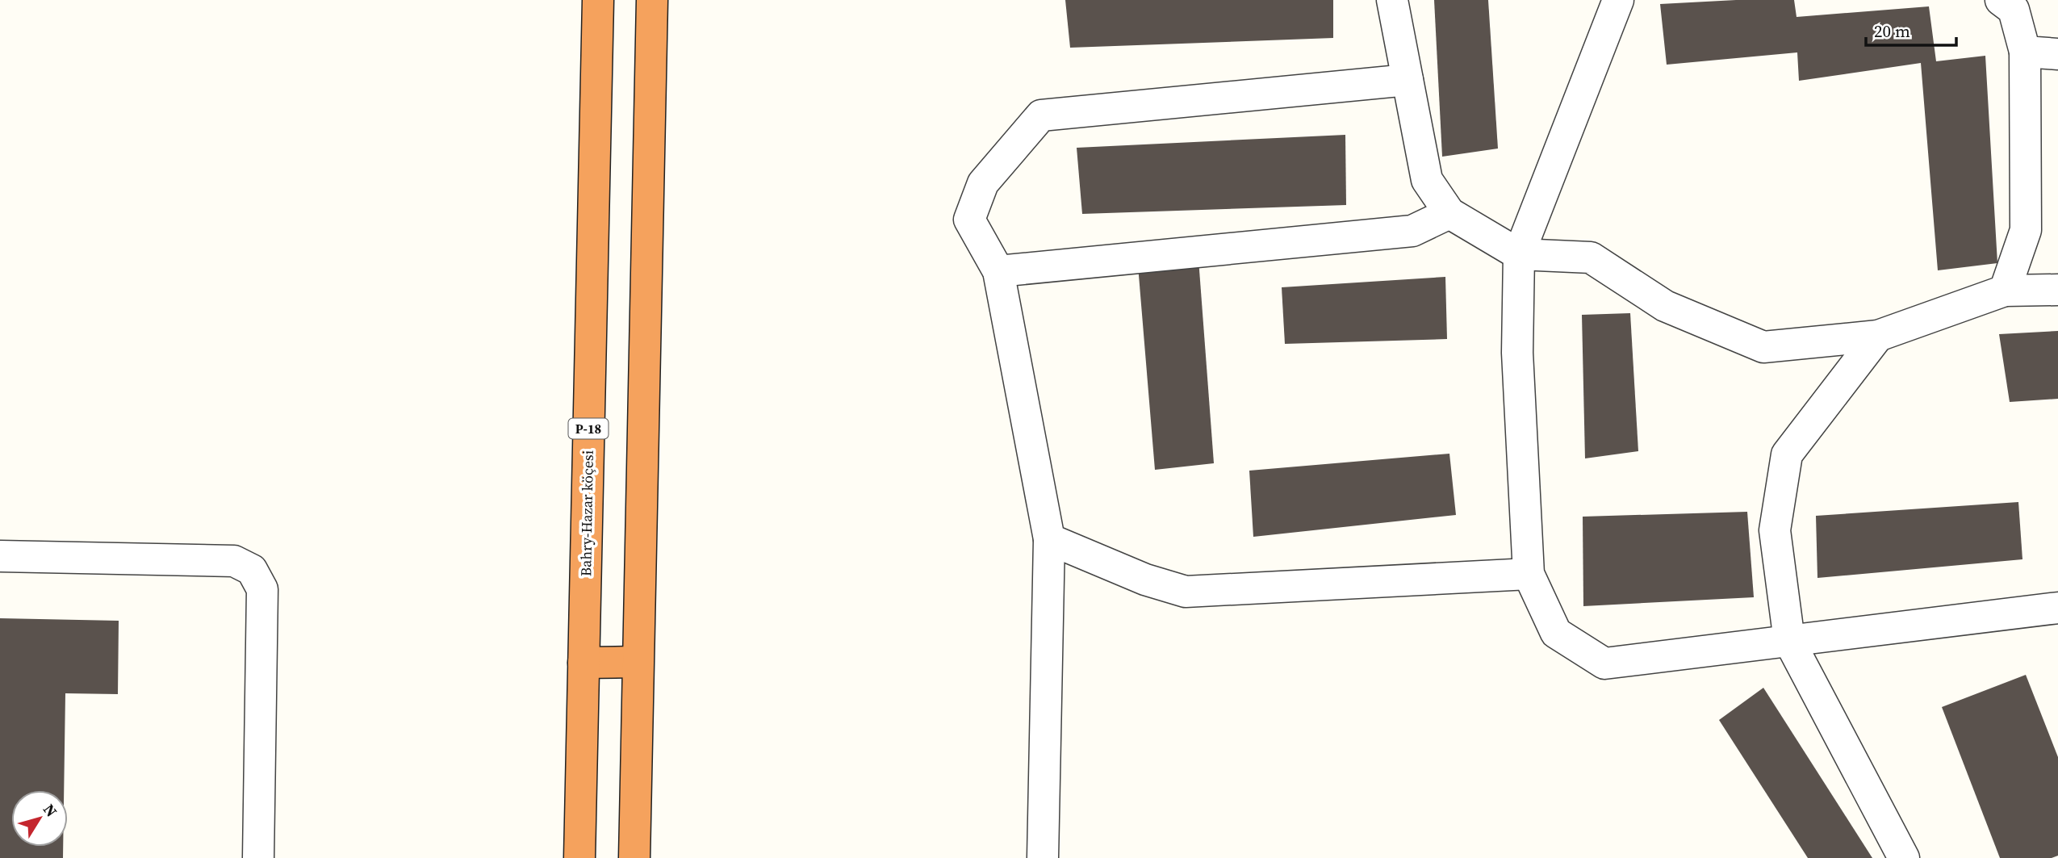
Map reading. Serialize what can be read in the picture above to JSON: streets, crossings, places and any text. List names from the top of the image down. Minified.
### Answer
{"streets":{"highway":["P-18","Bahry-Hazar köçesi"]},"scale_bar":"20 m","north":"top right"}
